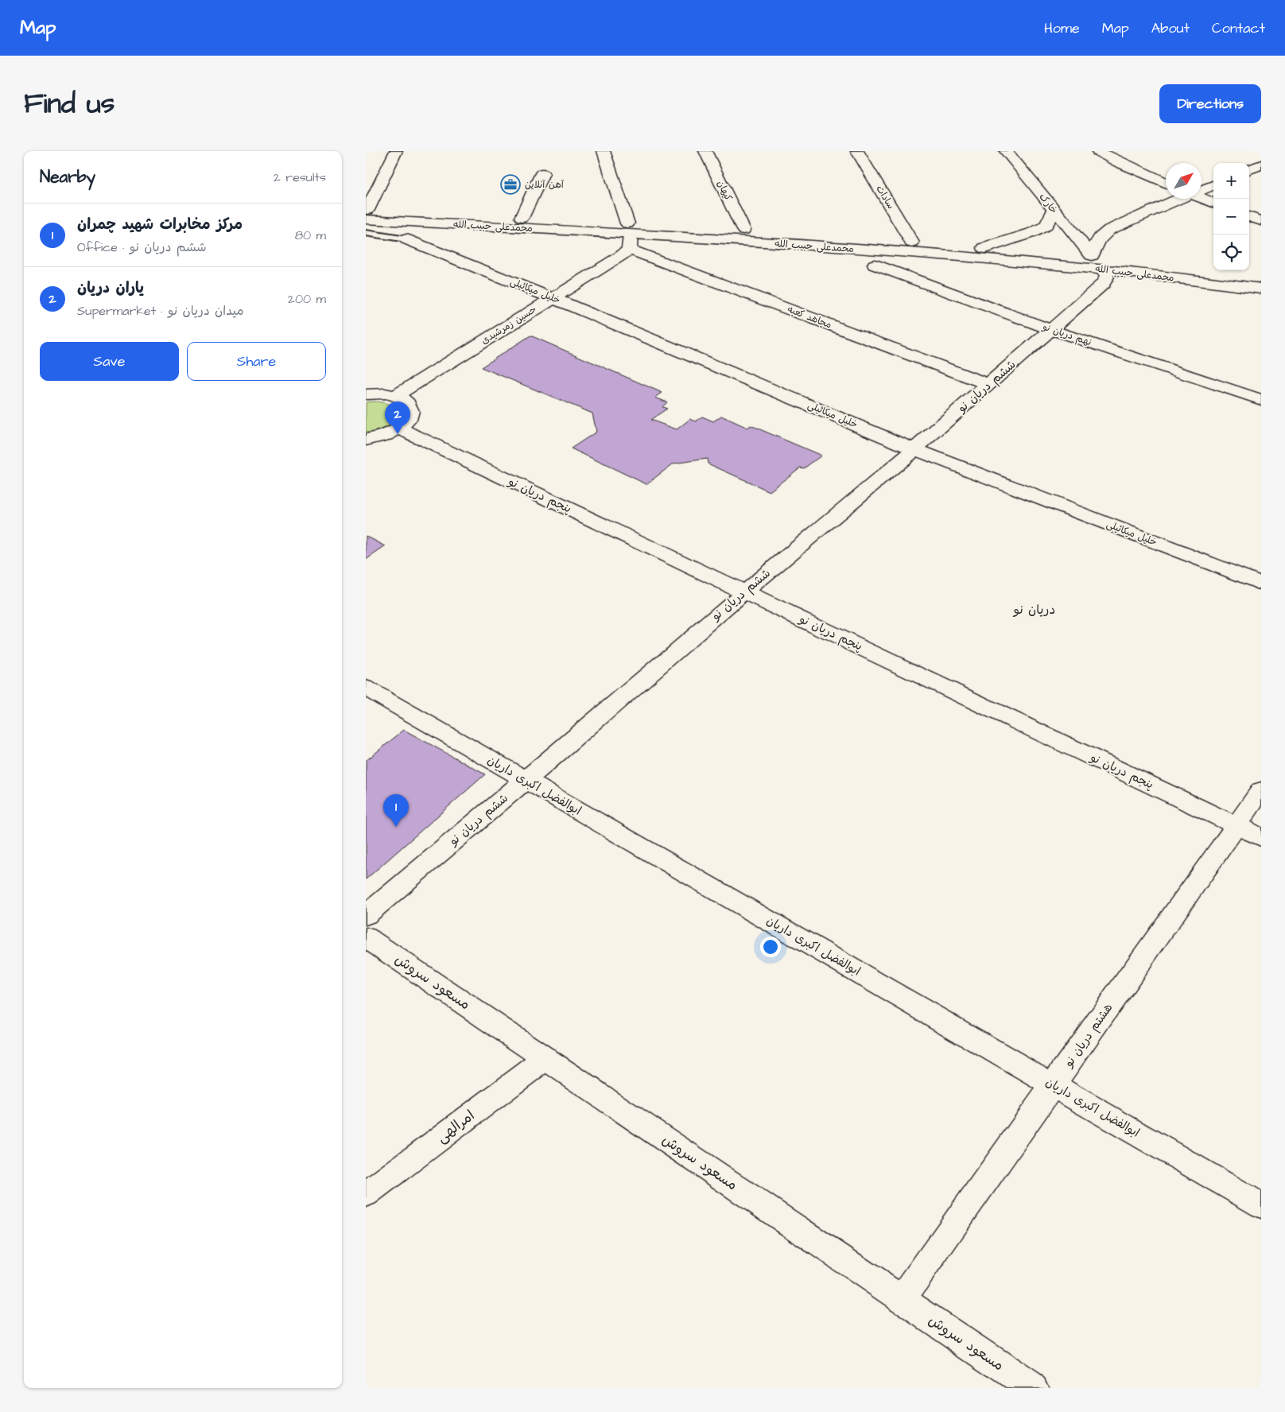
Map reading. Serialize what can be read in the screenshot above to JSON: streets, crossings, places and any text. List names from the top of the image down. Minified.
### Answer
{"streets":{"street":["کیهان","سادات","خارک","محمدعلی حبیب الله","خلیل میکائیلی","مجاهد کعبه","حسین زمرشيدی","نهم دریان‌ نو","ششم دریان‌ نو","پنجم دریان‌ نو","ابوالفضل اکبری داریان","مسعود سروش","هشتم دریان‌ نو","امرالهی"]},"crossings":[["کیهان","محمدعلی حبیب الله"],["سادات","محمدعلی حبیب الله"],["خارک","محمدعلی حبیب الله"],["خارک","ششم دریان‌ نو"],["محمدعلی حبیب الله","ششم دریان‌ نو"],["خلیل میکائیلی","حسین زمرشيدی"],["خلیل میکائیلی","ششم دریان‌ نو"],["مجاهد کعبه","حسین زمرشيدی"],["مجاهد کعبه","ششم دریان‌ نو"],["نهم دریان‌ نو","ششم دریان‌ نو"],["ششم دریان‌ نو","پنجم دریان‌ نو"],["ششم دریان‌ نو","ابوالفضل اکبری داریان"],["پنجم دریان‌ نو","هشتم دریان‌ نو"],["ابوالفضل اکبری داریان","هشتم دریان‌ نو"],["مسعود سروش","هشتم دریان‌ نو"],["مسعود سروش","امرالهی"]],"districts":["دریان نو"],"places":{"office":["آهن آنلاین"]},"north":"top right","page":{"header":"Map","nav":["Home","Map","About","Contact"],"title":"Find us","buttons":["Directions",["Save","Share"]],"heading":["Nearby","2 results"],"map_buttons":["+","−"],"list":[{"mark":"1","name":"مرکز مخابرات شهید چمران","note":"Office · ششم دریان‌ نو","value":"80 m"},{"mark":"2","name":"یاران دریان","note":"Supermarket · میدان دریان نو","value":"200 m"}],"pins":["2","1"]}}
